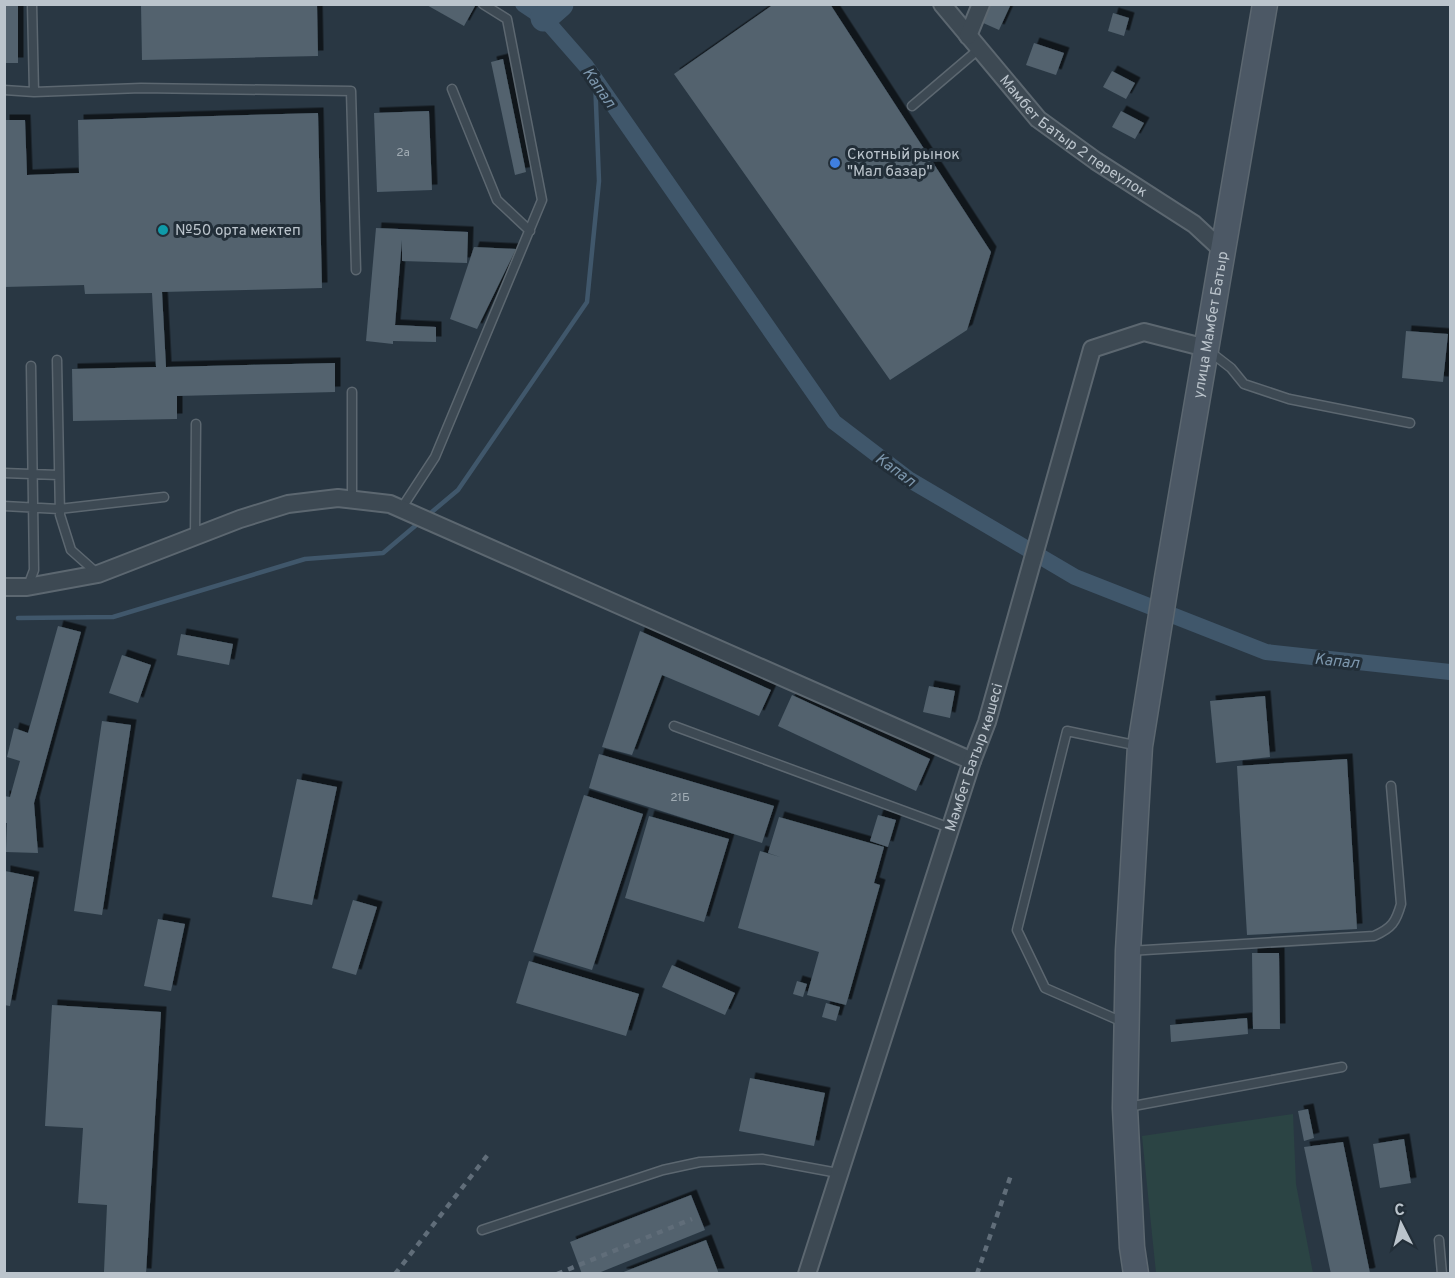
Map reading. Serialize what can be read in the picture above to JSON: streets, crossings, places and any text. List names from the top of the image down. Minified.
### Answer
{"streets":{"main road":["улица Мамбет Батыр"],"street":["Мамбет Батыр 2 переулок","Мәмбет Батыр көшесі"]},"crossings":[["Мамбет Батыр 2 переулок","улица Мамбет Батыр"],["улица Мамбет Батыр","Мәмбет Батыр көшесі"]],"water":["Капал"],"places":["Скотный рынок \"Мал базар\"","№50 орта мектеп"],"house_numbers":["2а","21Б"],"north":"top"}
